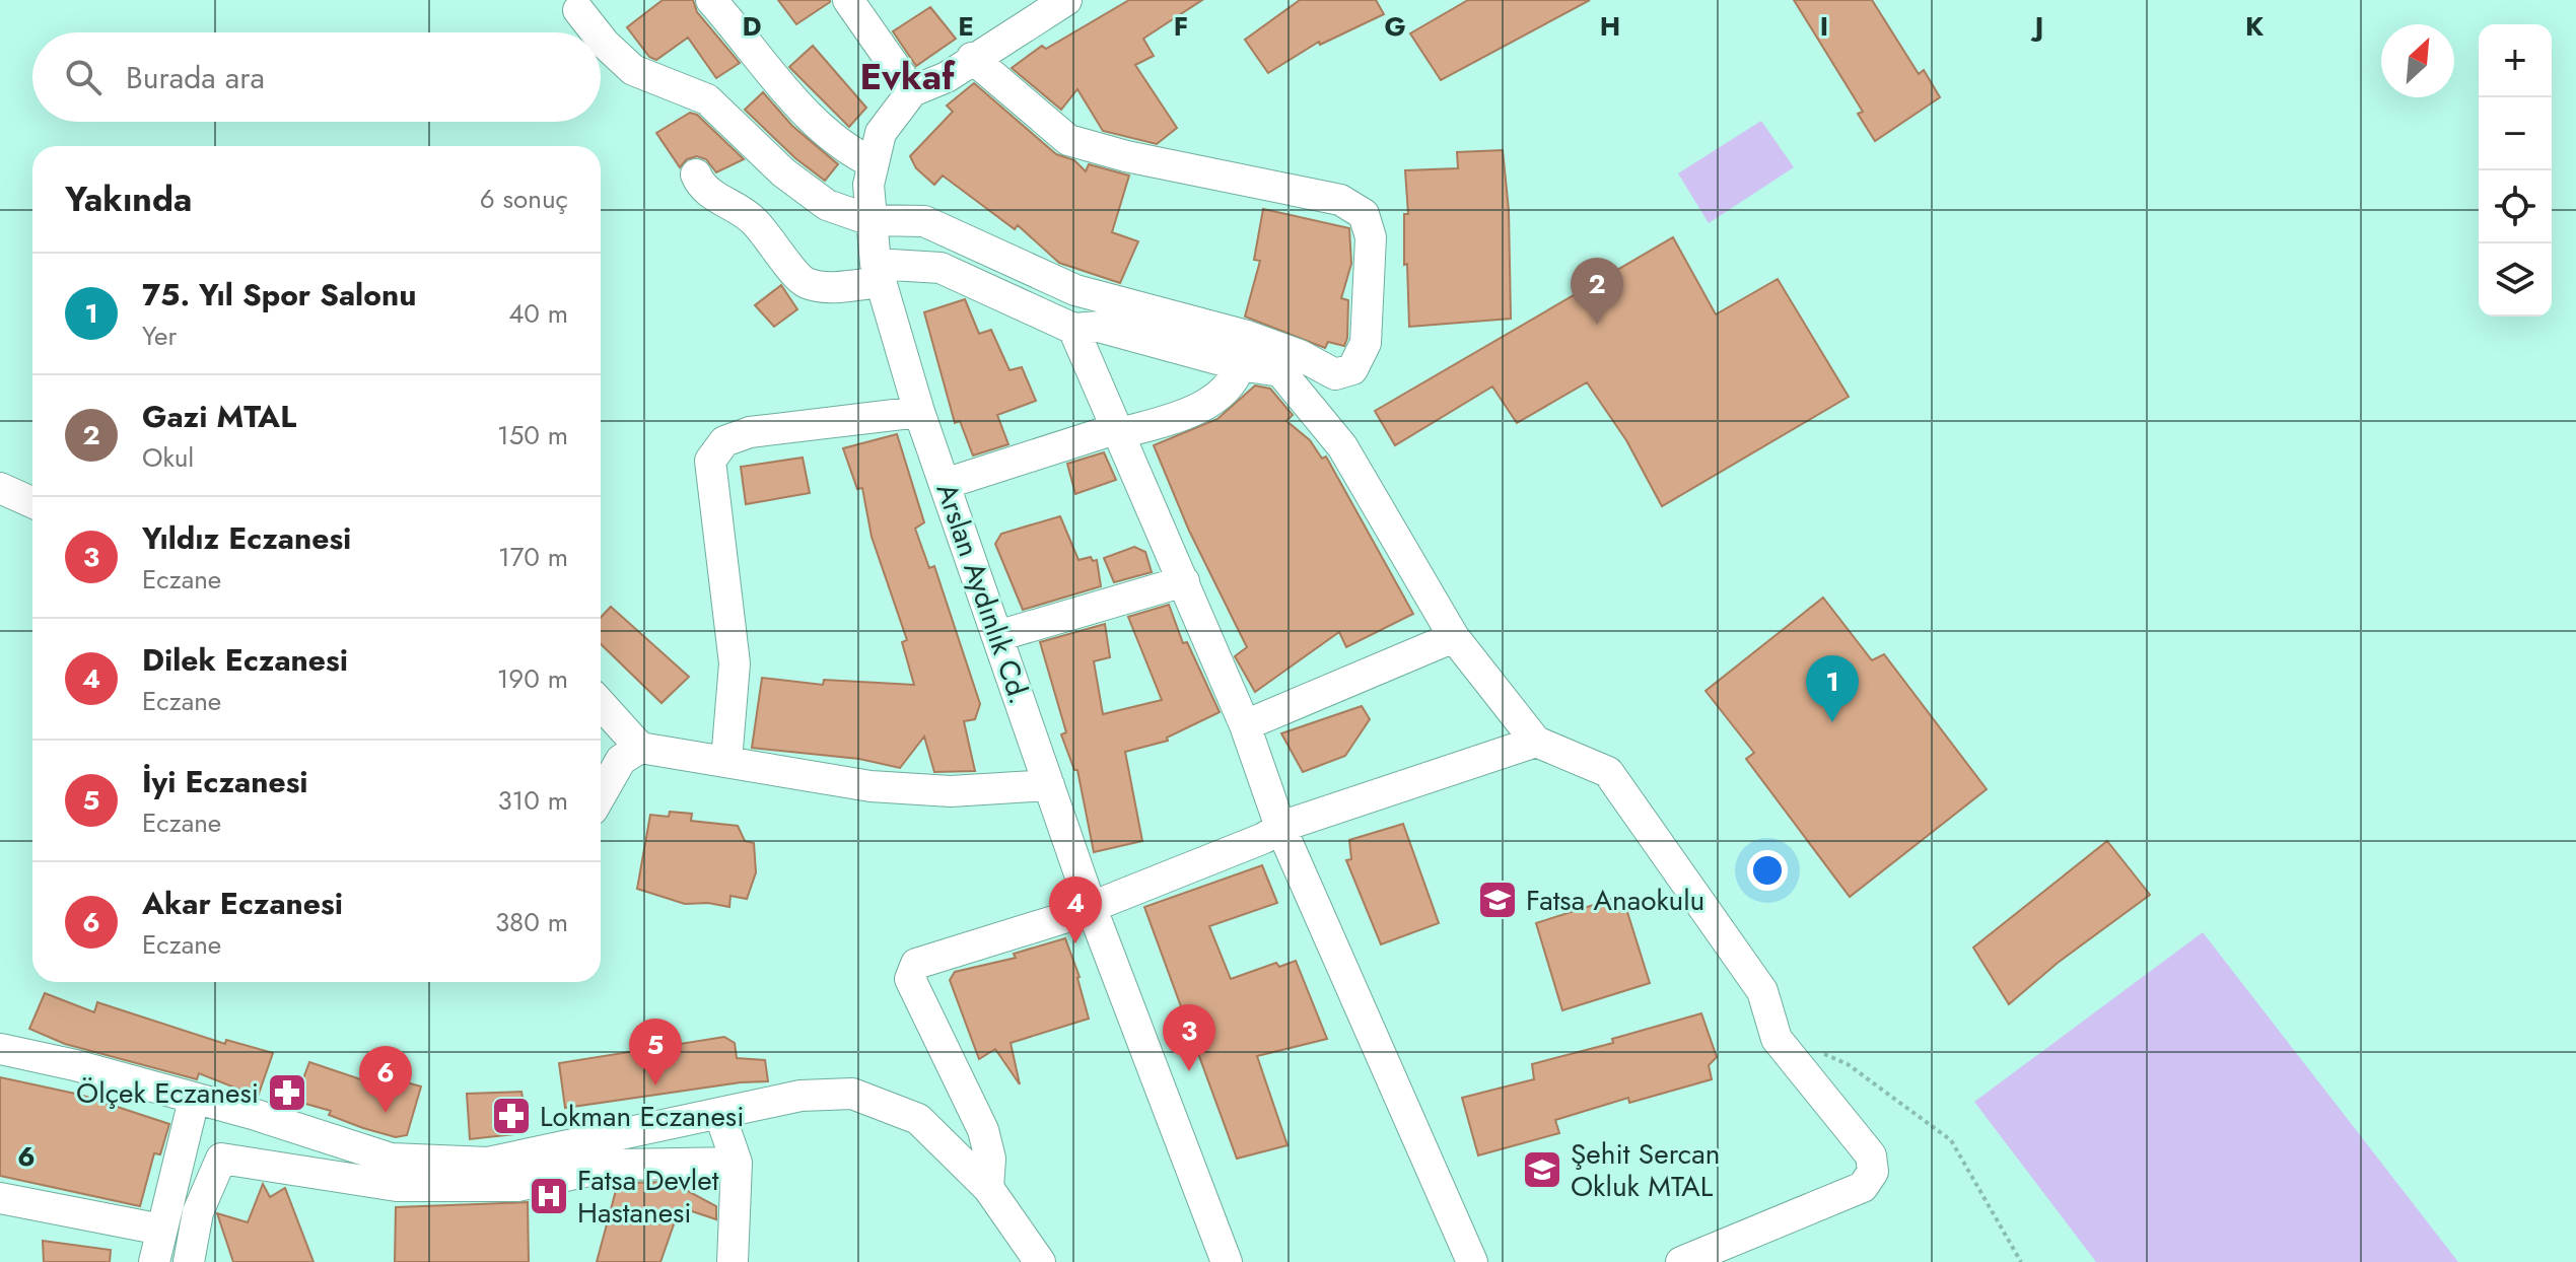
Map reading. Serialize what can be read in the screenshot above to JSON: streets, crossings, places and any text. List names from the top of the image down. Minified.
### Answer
{"streets":{"street":["Arslan Aydınlık Cd."]},"districts":["Evkaf"],"places":{"school or university":["Fatsa Anaokulu","Şehit Sercan Okluk MTAL"],"pharmacy":["Ölçek Eczanesi","Lokman Eczanesi"],"hospital":["Fatsa Devlet Hastanesi"]},"north":"top right","page":{"map_buttons":["+","−"],"search":"Burada ara","heading":["Yakında","6 sonuç"],"list":[{"mark":"1","name":"75. Yıl Spor Salonu","note":"Yer","value":"40 m"},{"mark":"2","name":"Gazi MTAL","note":"Okul","value":"150 m"},{"mark":"3","name":"Yıldız Eczanesi","note":"Eczane","value":"170 m"},{"mark":"4","name":"Dilek Eczanesi","note":"Eczane","value":"190 m"},{"mark":"5","name":"İyi Eczanesi","note":"Eczane","value":"310 m"},{"mark":"6","name":"Akar Eczanesi","note":"Eczane","value":"380 m"}],"pins":["2","1","4","3","5","6"]},"grid":{"columns":["D","E","F","G","H","I","J","K"],"rows":["6"]}}
